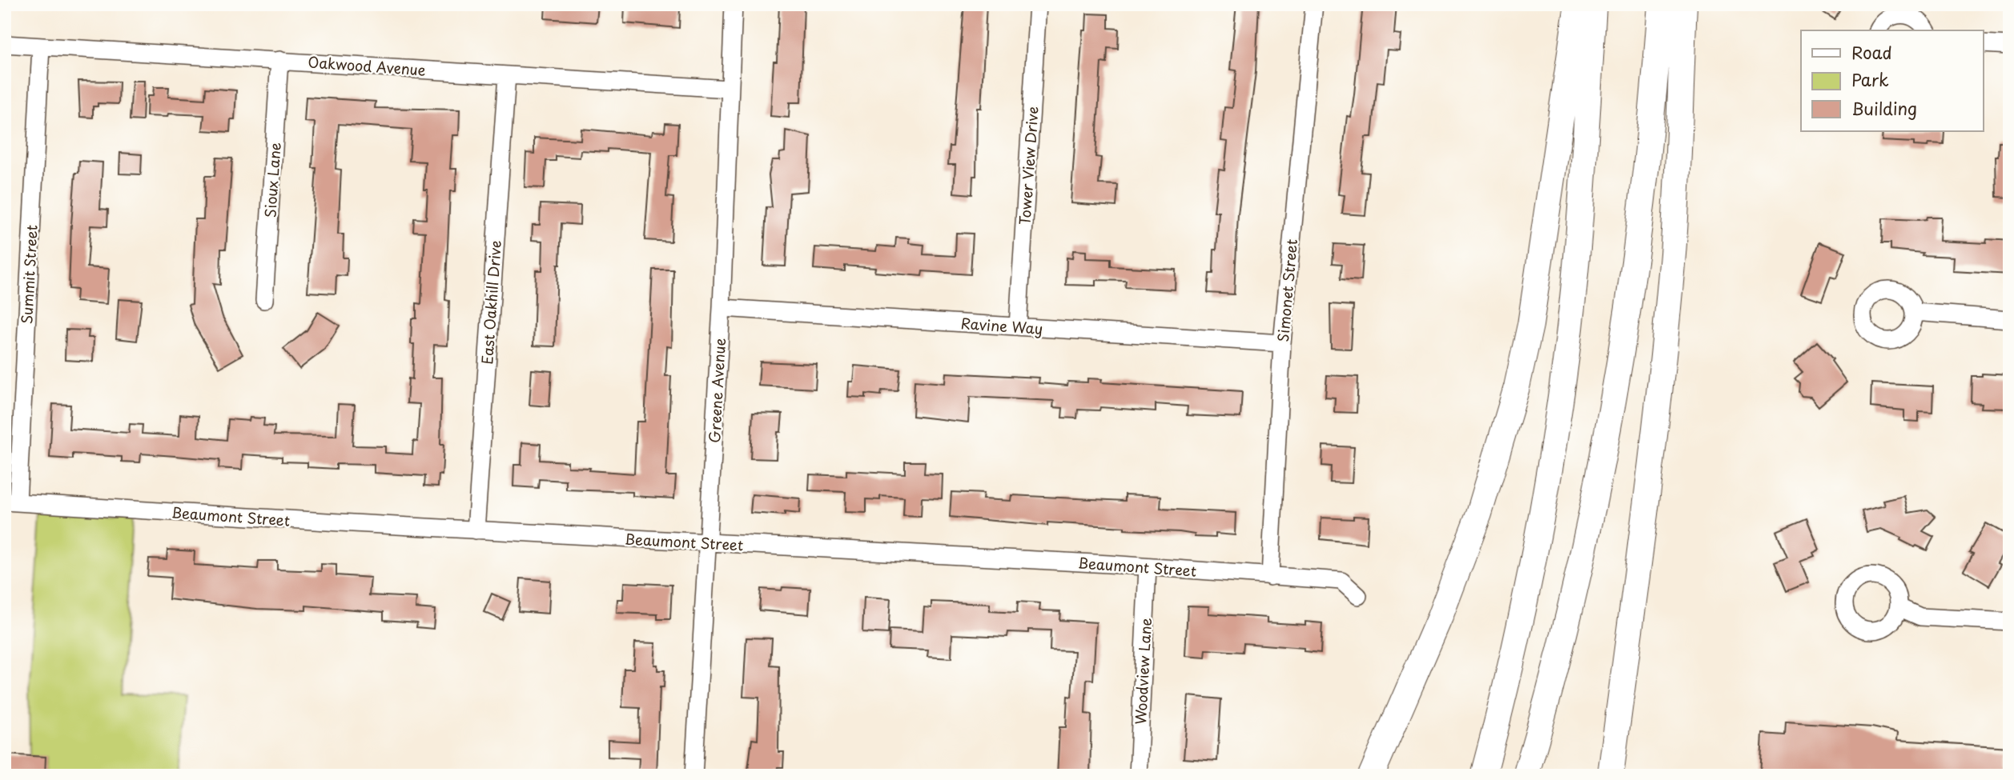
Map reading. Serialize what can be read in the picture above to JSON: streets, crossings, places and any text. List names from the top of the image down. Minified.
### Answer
{"streets":{"street":["Oakwood Avenue","Tower View Drive","Sioux Lane","Summit Street","Simonet Street","East Oakhill Drive","Ravine Way","Greene Avenue","Beaumont Street","Woodview Lane"]},"crossings":[["Oakwood Avenue","Sioux Lane"],["Oakwood Avenue","Summit Street"],["Oakwood Avenue","East Oakhill Drive"],["Oakwood Avenue","Greene Avenue"],["Tower View Drive","Ravine Way"],["Summit Street","Beaumont Street"],["Simonet Street","Ravine Way"],["Simonet Street","Beaumont Street"],["East Oakhill Drive","Beaumont Street"],["Ravine Way","Greene Avenue"],["Greene Avenue","Beaumont Street"],["Beaumont Street","Woodview Lane"]],"legend":["Road","Park","Building"]}
